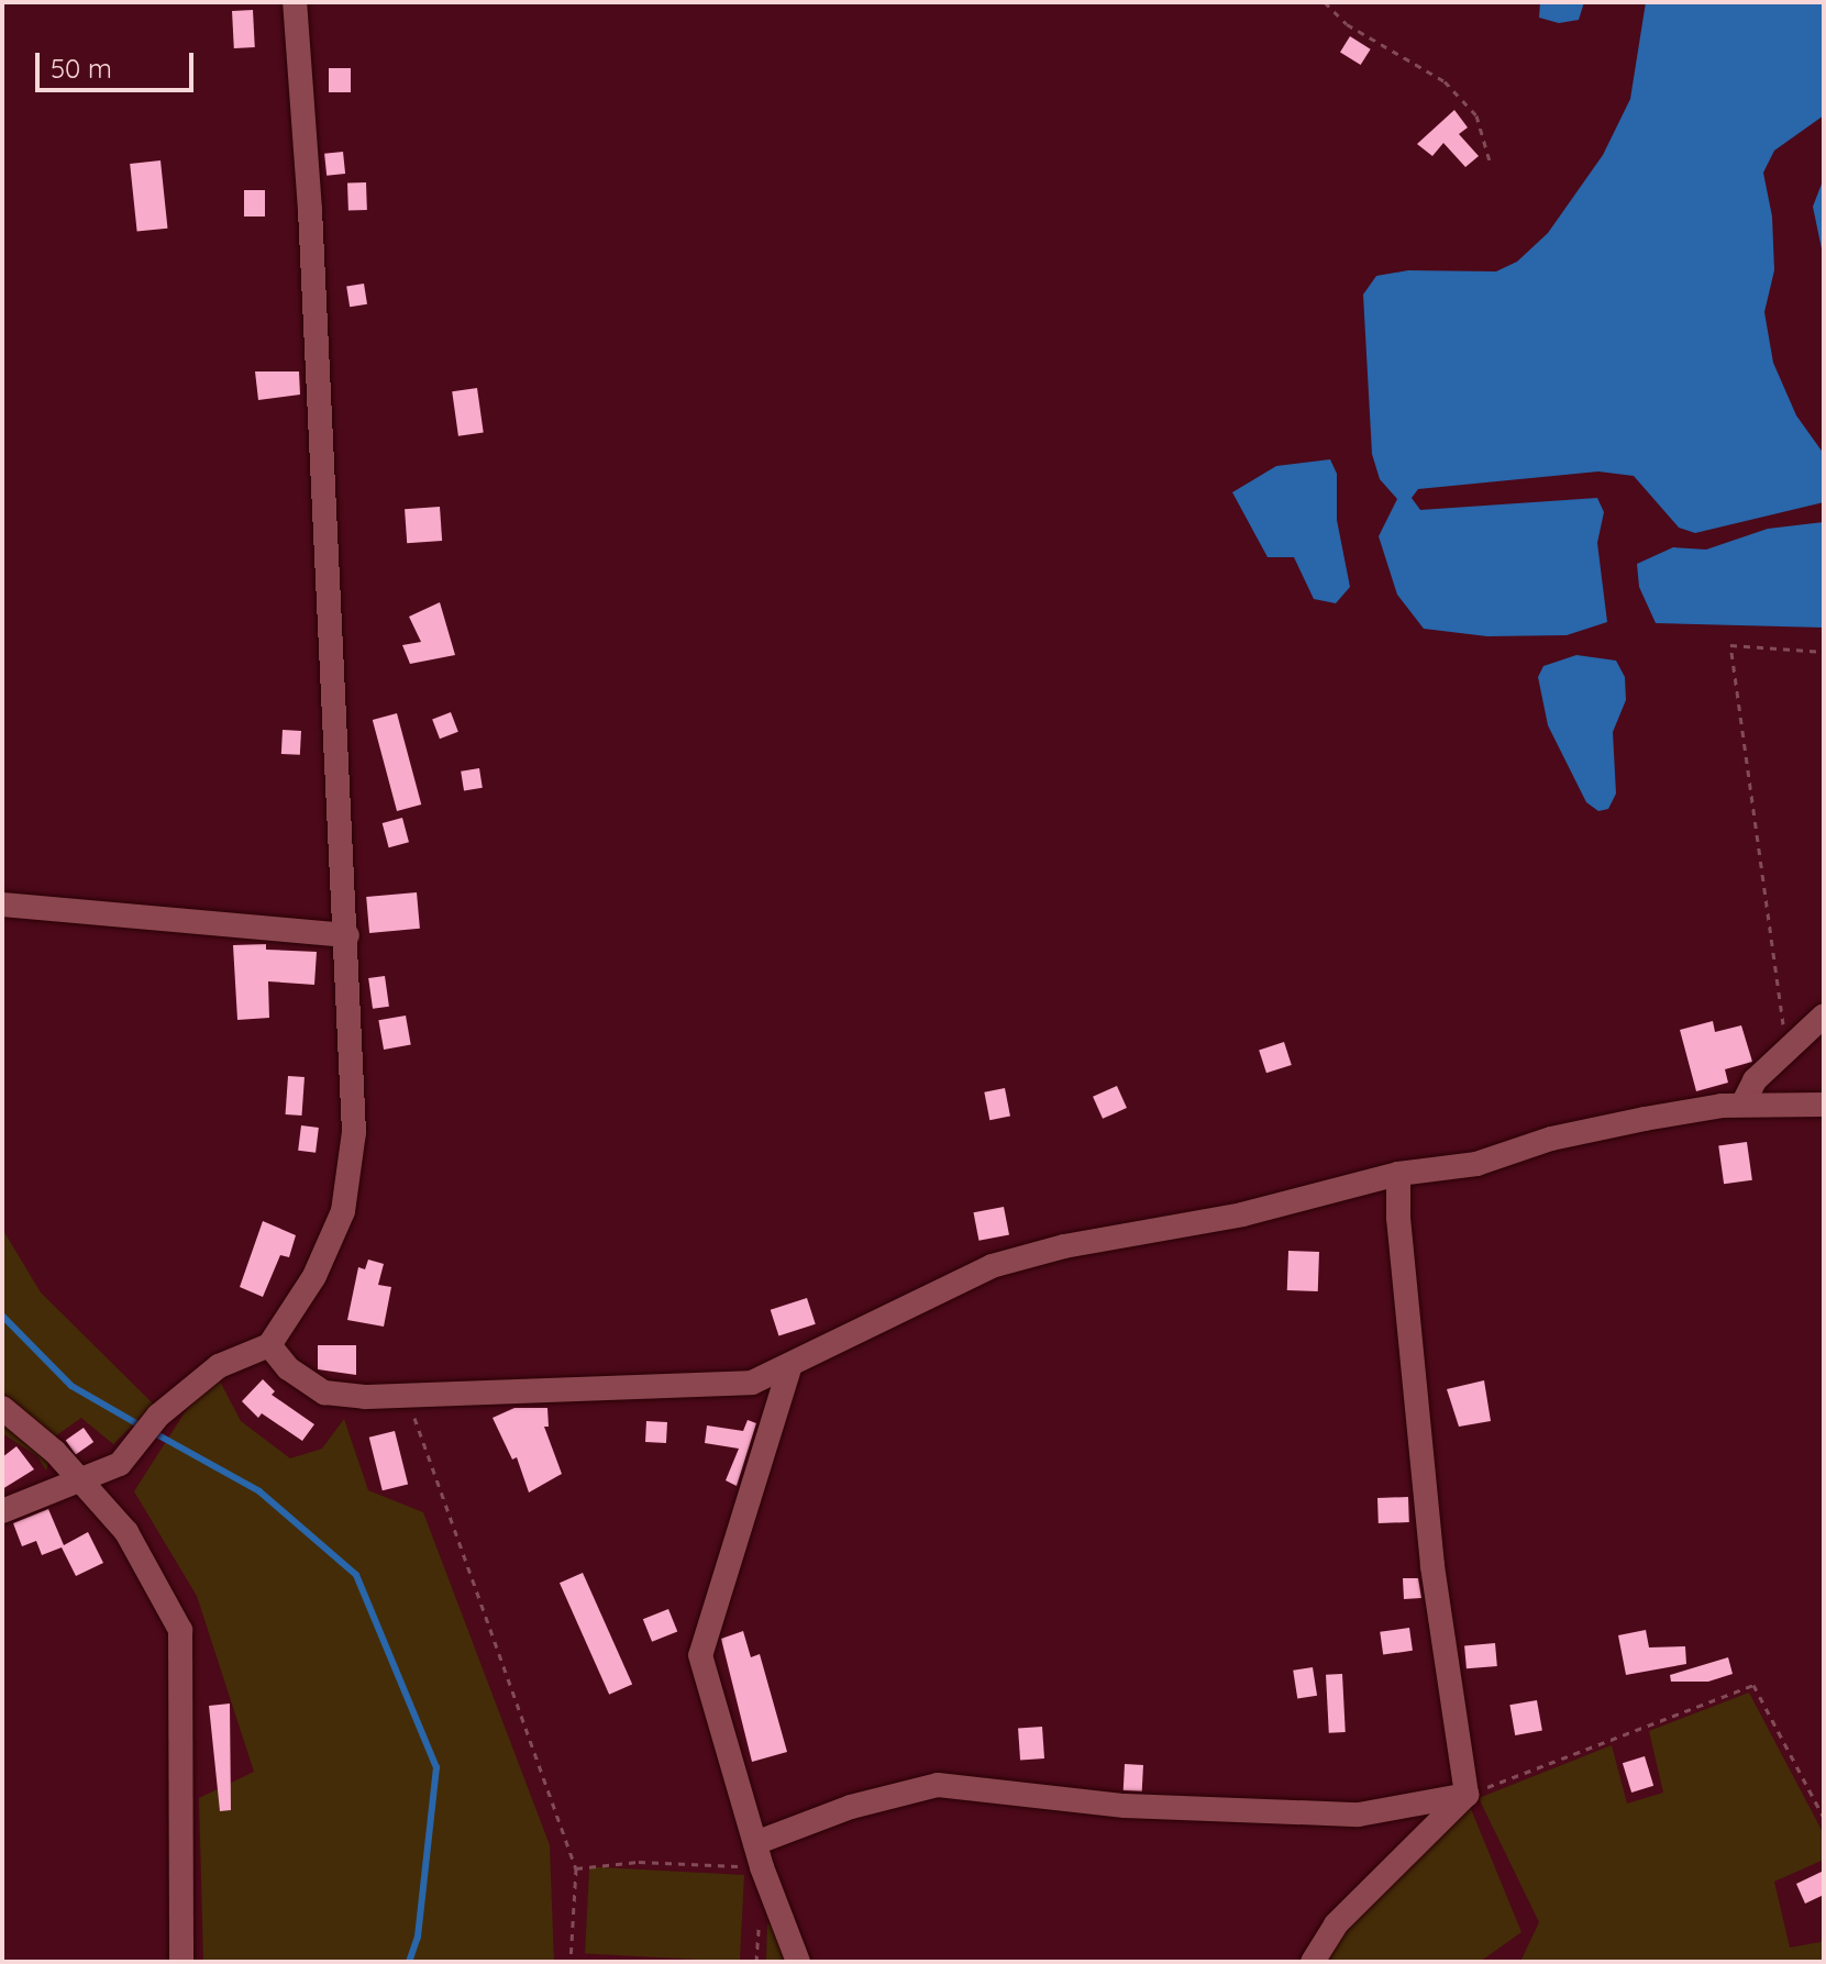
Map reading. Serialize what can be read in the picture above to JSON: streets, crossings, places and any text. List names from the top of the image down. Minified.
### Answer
{"scale_bar":"50 m"}
